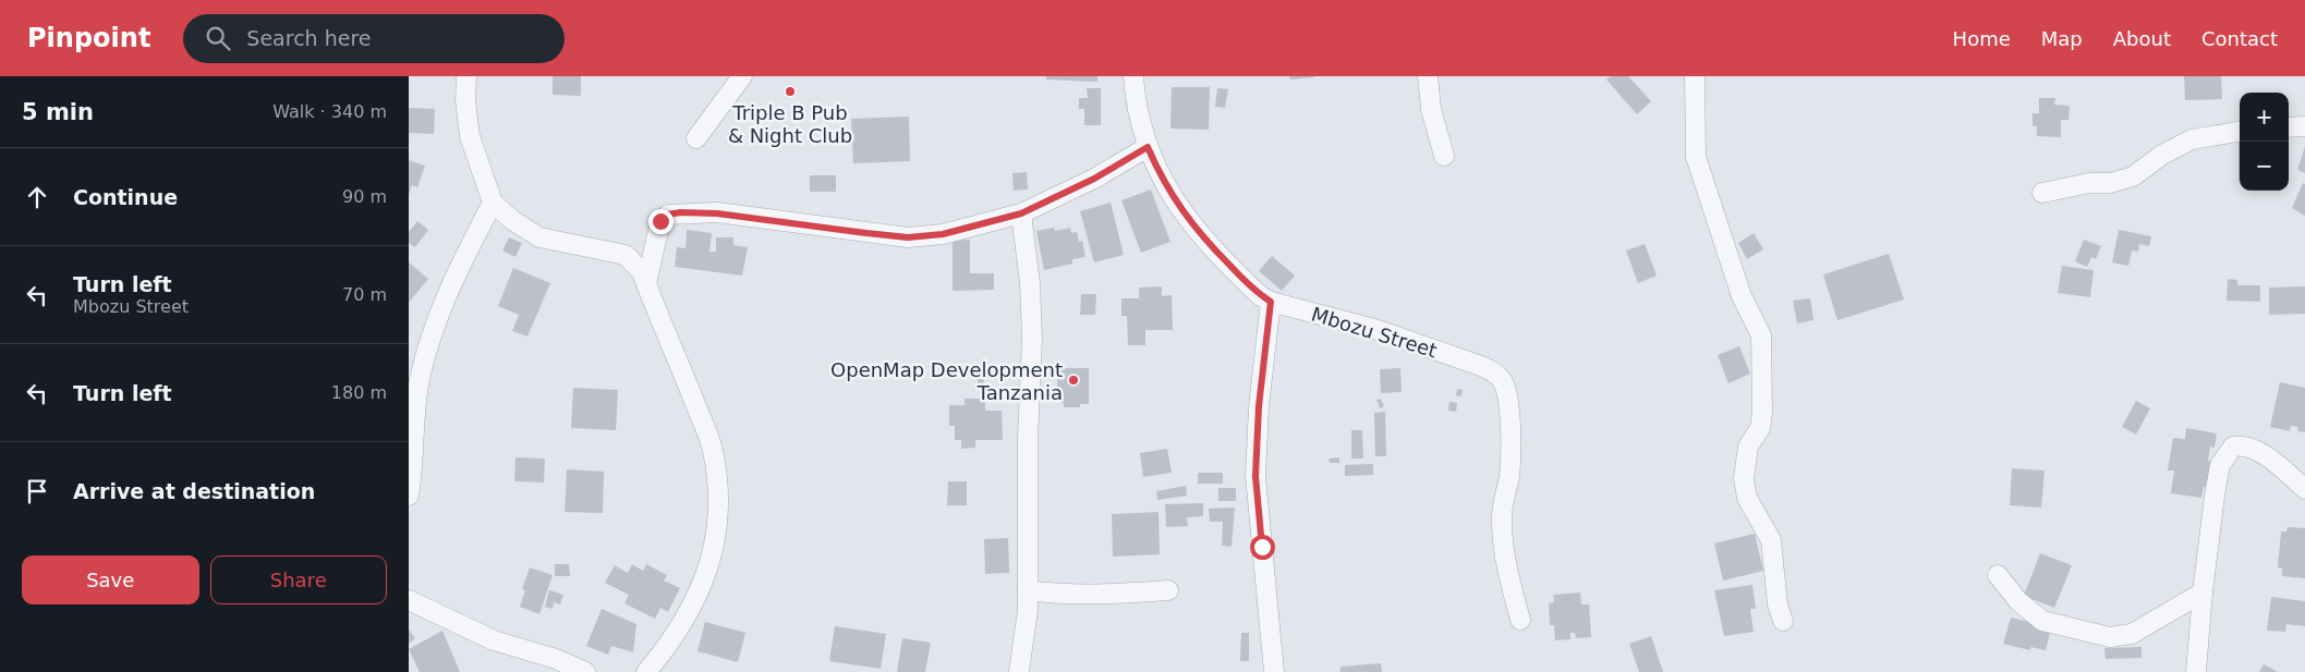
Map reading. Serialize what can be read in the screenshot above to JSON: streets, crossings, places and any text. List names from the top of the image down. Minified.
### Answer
{"streets":{"street":["Mbozu Street"]},"places":["Triple B Pub & Night Club","OpenMap Development Tanzania"],"page":{"header":"Pinpoint","search":"Search here","nav":["Home","Map","About","Contact"],"heading":["5 min","Walk · 340 m"],"map_buttons":["+","−"],"list":[["Continue","90 m"],["Turn left","Mbozu Street","70 m"],["Turn left","180 m"],"Arrive at destination"],"buttons":["Save","Share"]}}
